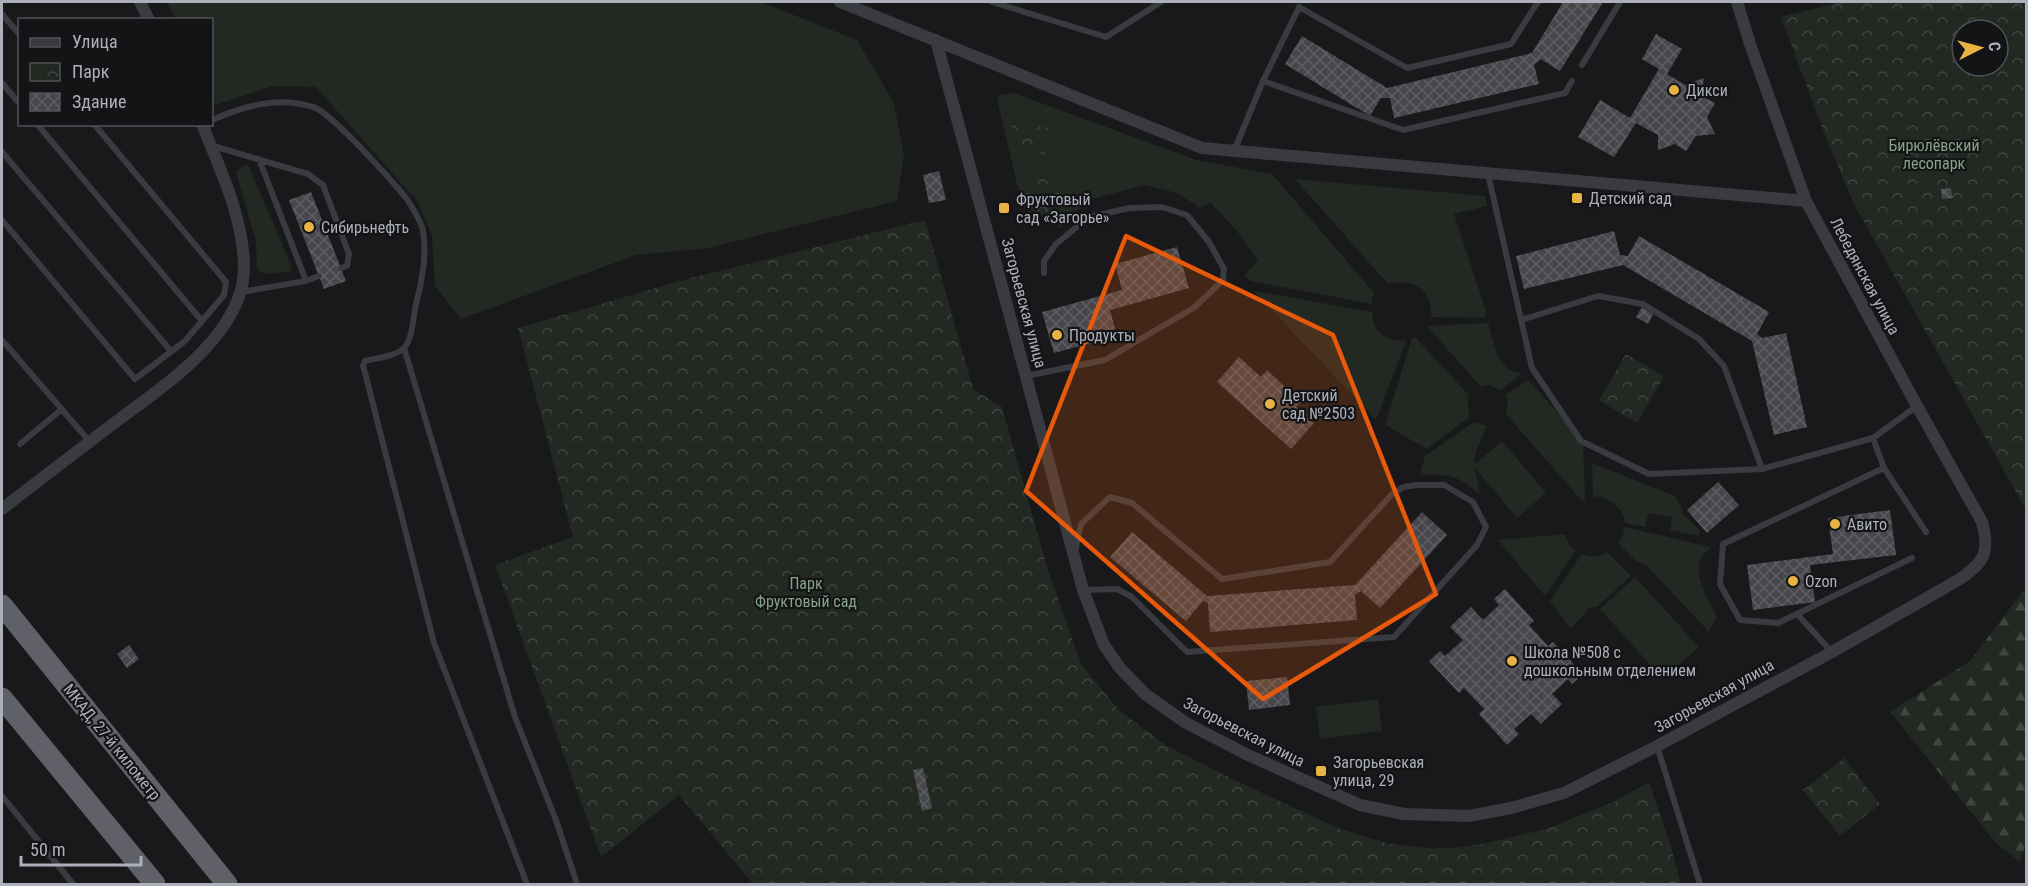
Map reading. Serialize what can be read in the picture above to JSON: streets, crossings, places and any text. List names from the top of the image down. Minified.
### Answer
{"streets":{"highway":["МКАД, 27-й километр"],"street":["Лебедянская улица","Загорьевская улица"]},"crossings":[["Лебедянская улица","Загорьевская улица"]],"parks":["Бирюлёвский лесопарк","Парк Фруктовый сад"],"places":{"other":["Дикси","Сибирьнефть","Продукты","Детский сад №2503","Авито","Ozon","Школа №508 с дошкольным отделением"],"transit":["Детский сад","Фруктовый сад «Загорье»","Загорьевская улица, 29"]},"legend":["Улица","Парк","Здание"],"scale_bar":"50 m","north":"right"}
